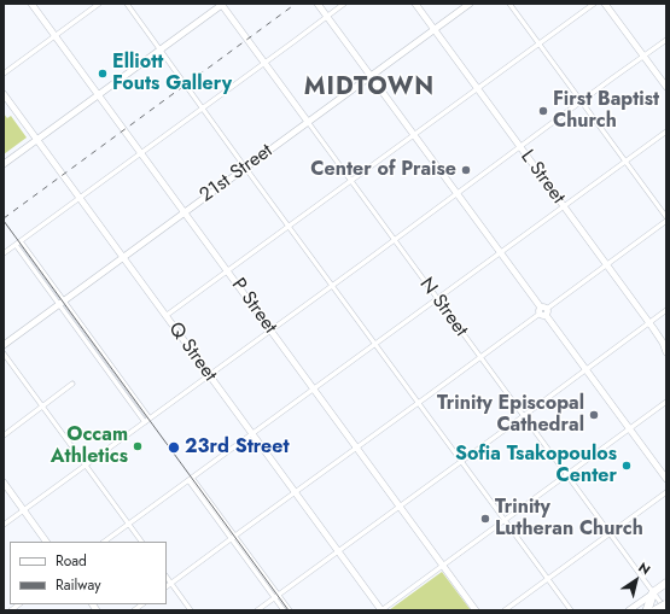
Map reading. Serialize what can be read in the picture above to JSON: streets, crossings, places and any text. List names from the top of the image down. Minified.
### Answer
{"streets":{"main road":["21st Street","L Street","P Street","N Street","Q Street"]},"crossings":[["21st Street","L Street"],["21st Street","P Street"],["21st Street","N Street"],["21st Street","Q Street"]],"districts":["MIDTOWN"],"places":["Elliott Fouts Gallery","First Baptist Church","Center of Praise","Trinity Episcopal Cathedral","Occam Athletics","23rd Street","Sofia Tsakopoulos Center","Trinity Lutheran Church"],"legend":["Road","Railway"],"north":"top right"}
